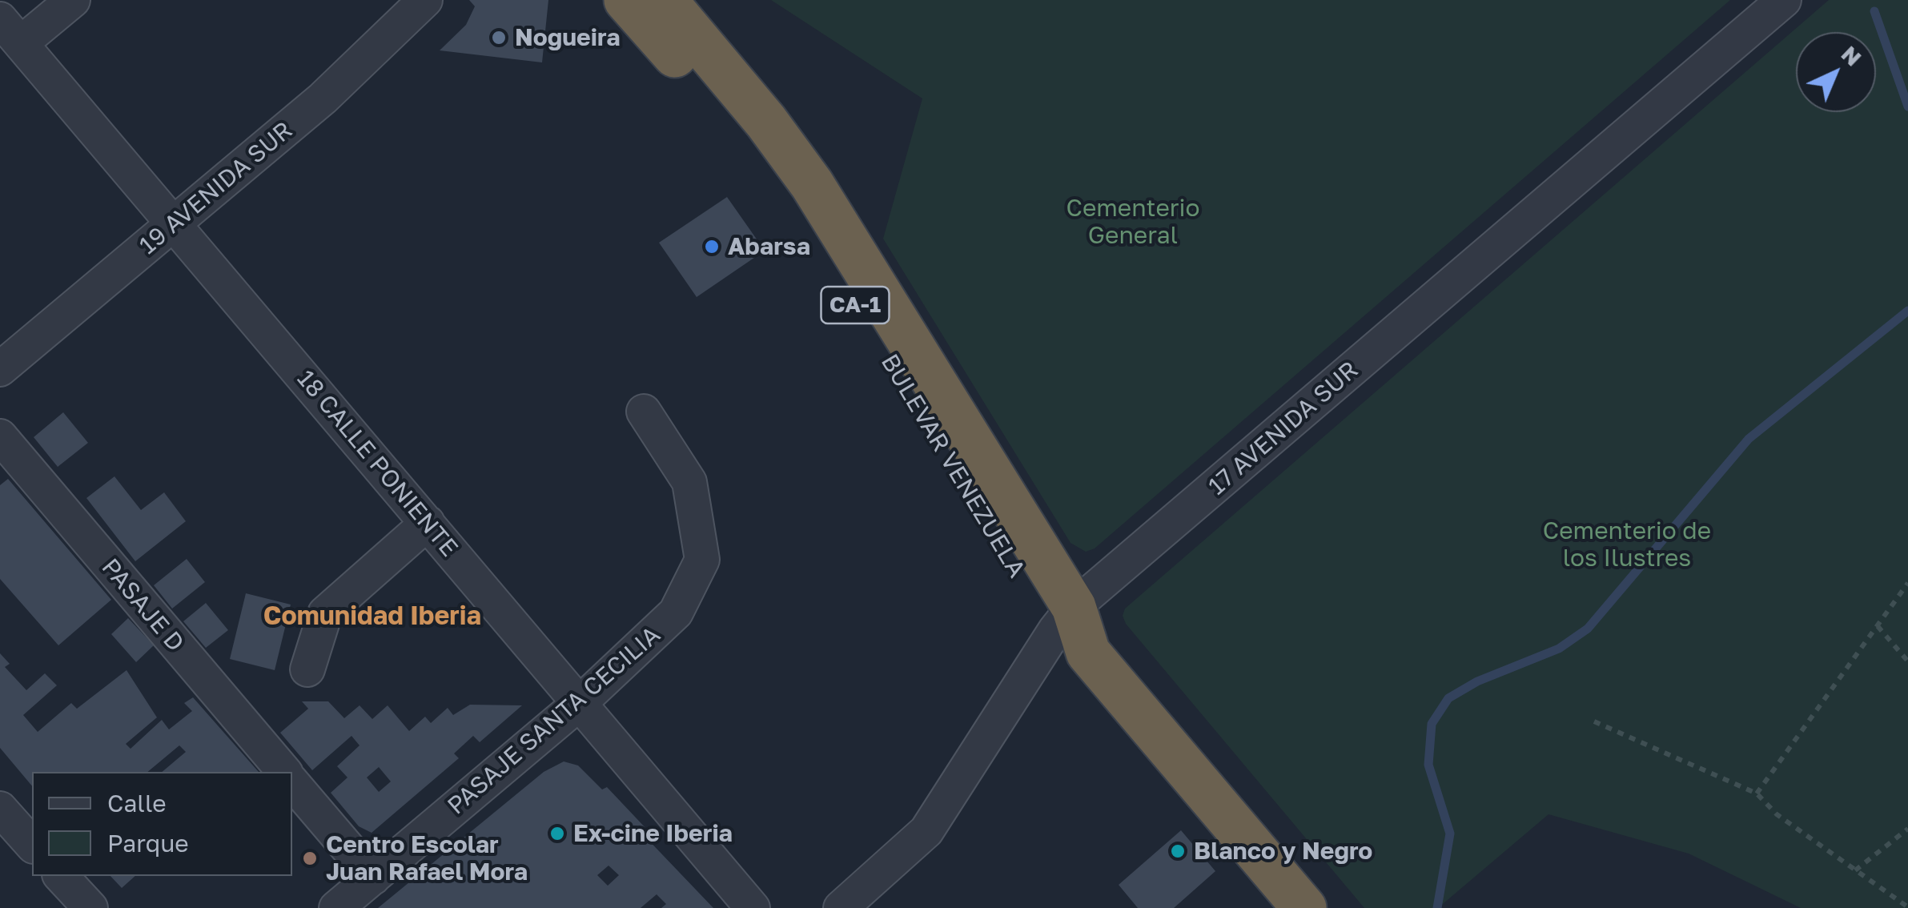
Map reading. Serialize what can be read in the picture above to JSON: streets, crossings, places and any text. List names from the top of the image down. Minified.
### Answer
{"streets":{"highway":["CA-1","BULEVAR VENEZUELA"],"street":["19 AVENIDA SUR","17 AVENIDA SUR","18 CALLE PONIENTE","PASAJE D","PASAJE SANTA CECILIA"]},"crossings":[["19 AVENIDA SUR","18 CALLE PONIENTE"],["17 AVENIDA SUR","BULEVAR VENEZUELA"],["18 CALLE PONIENTE","PASAJE SANTA CECILIA"]],"districts":["Comunidad Iberia"],"parks":["Cementerio General","Cementerio de los Ilustres"],"places":["Nogueira","Abarsa","Ex-cine Iberia","Blanco y Negro","Centro Escolar Juan Rafael Mora"],"legend":["Calle","Parque"],"north":"top right"}
